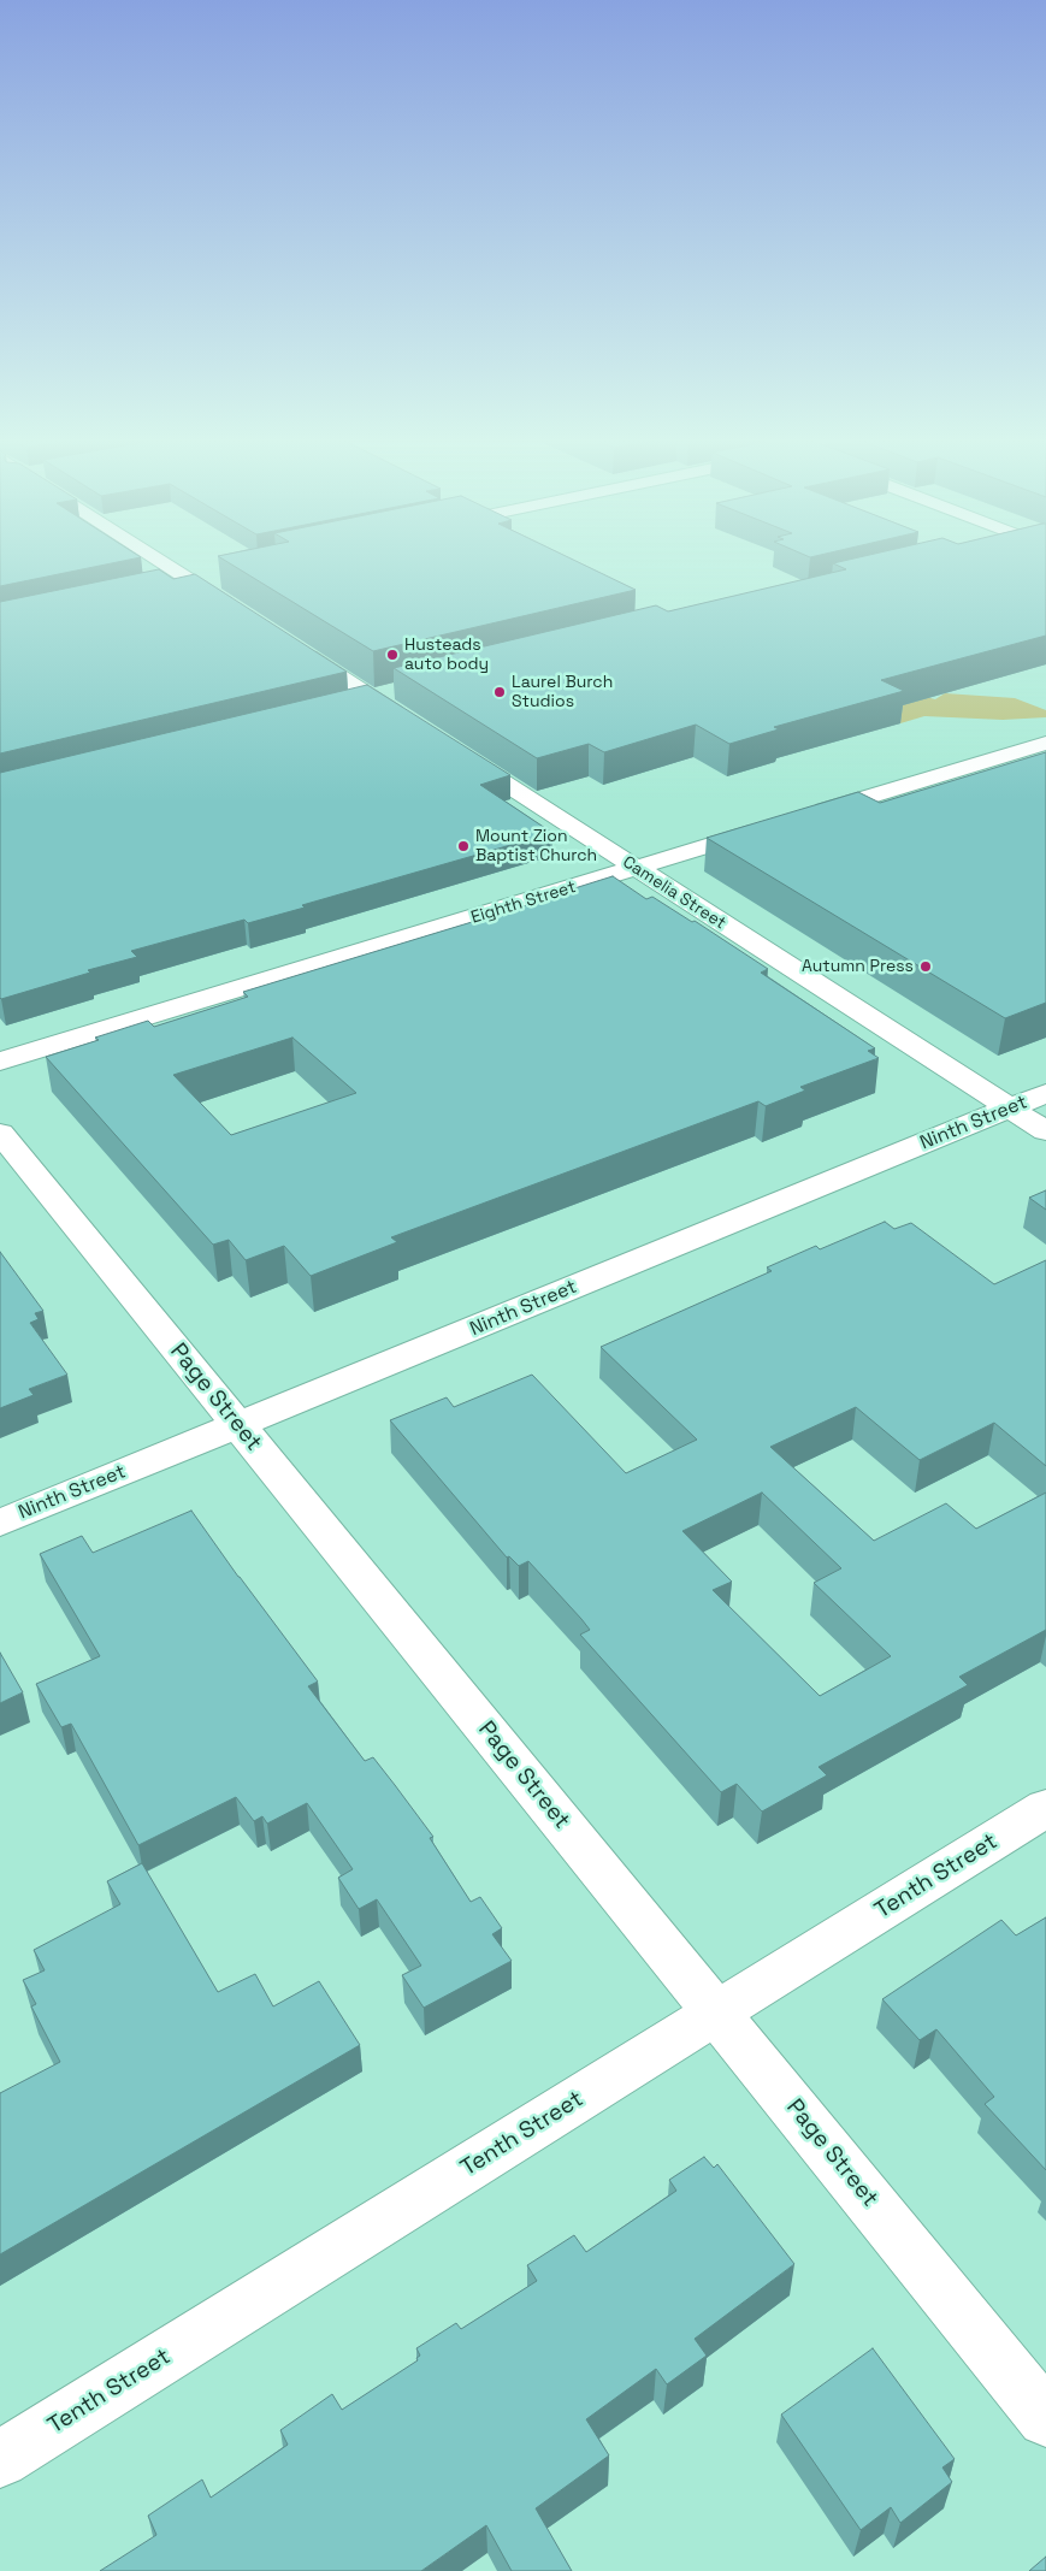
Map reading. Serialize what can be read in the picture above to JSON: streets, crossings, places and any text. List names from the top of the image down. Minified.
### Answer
{"streets":{"street":["Camelia Street","Eighth Street","Ninth Street","Page Street","Tenth Street"]},"crossings":[["Camelia Street","Eighth Street"],["Camelia Street","Ninth Street"],["Ninth Street","Page Street"],["Page Street","Tenth Street"]],"places":["Husteads auto body","Laurel Burch Studios","Mount Zion Baptist Church","Autumn Press"]}
